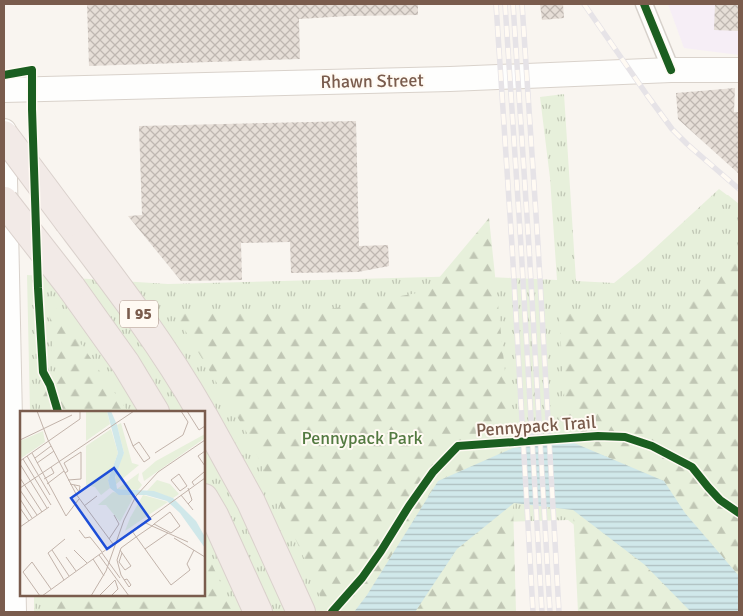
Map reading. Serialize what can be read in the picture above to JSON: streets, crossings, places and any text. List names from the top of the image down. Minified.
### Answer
{"streets":{"highway":["I 95"],"main road":["Rhawn Street"],"cycle path":["Pennypack Trail"]},"parks":["Pennypack Park"]}
